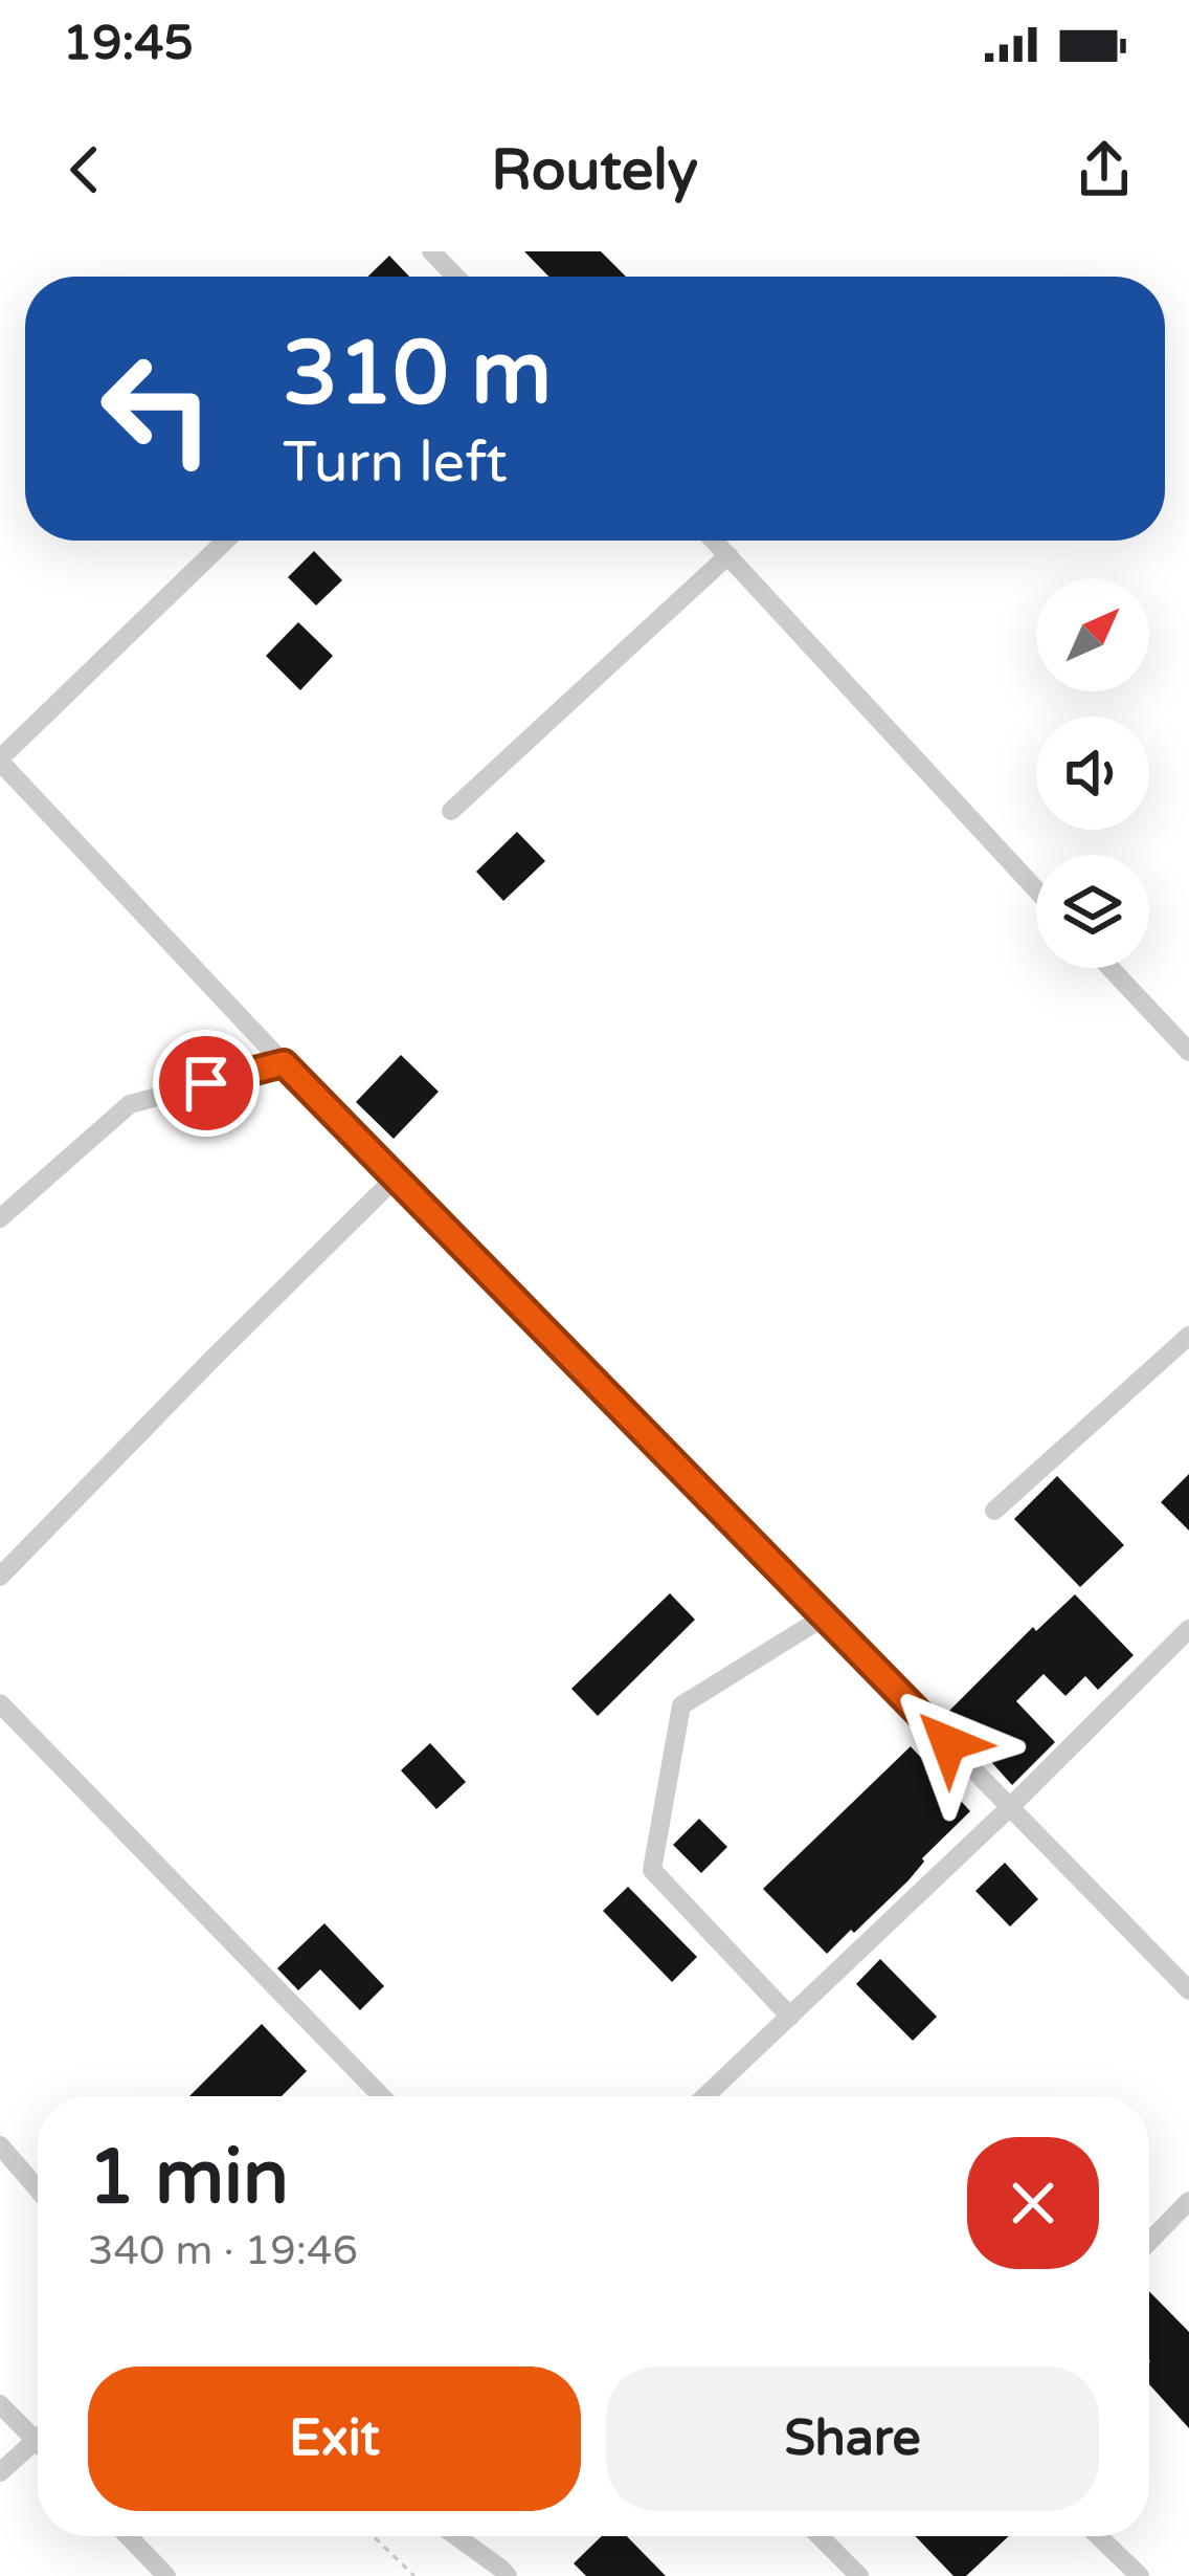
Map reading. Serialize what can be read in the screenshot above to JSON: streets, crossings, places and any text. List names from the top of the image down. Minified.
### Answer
{"north":"top right","page":{"status":"19:45","header":"Routely","turn":["310 m","Turn left"],"heading":["1 min","340 m · 19:46"],"buttons":["Exit","Share"]}}
